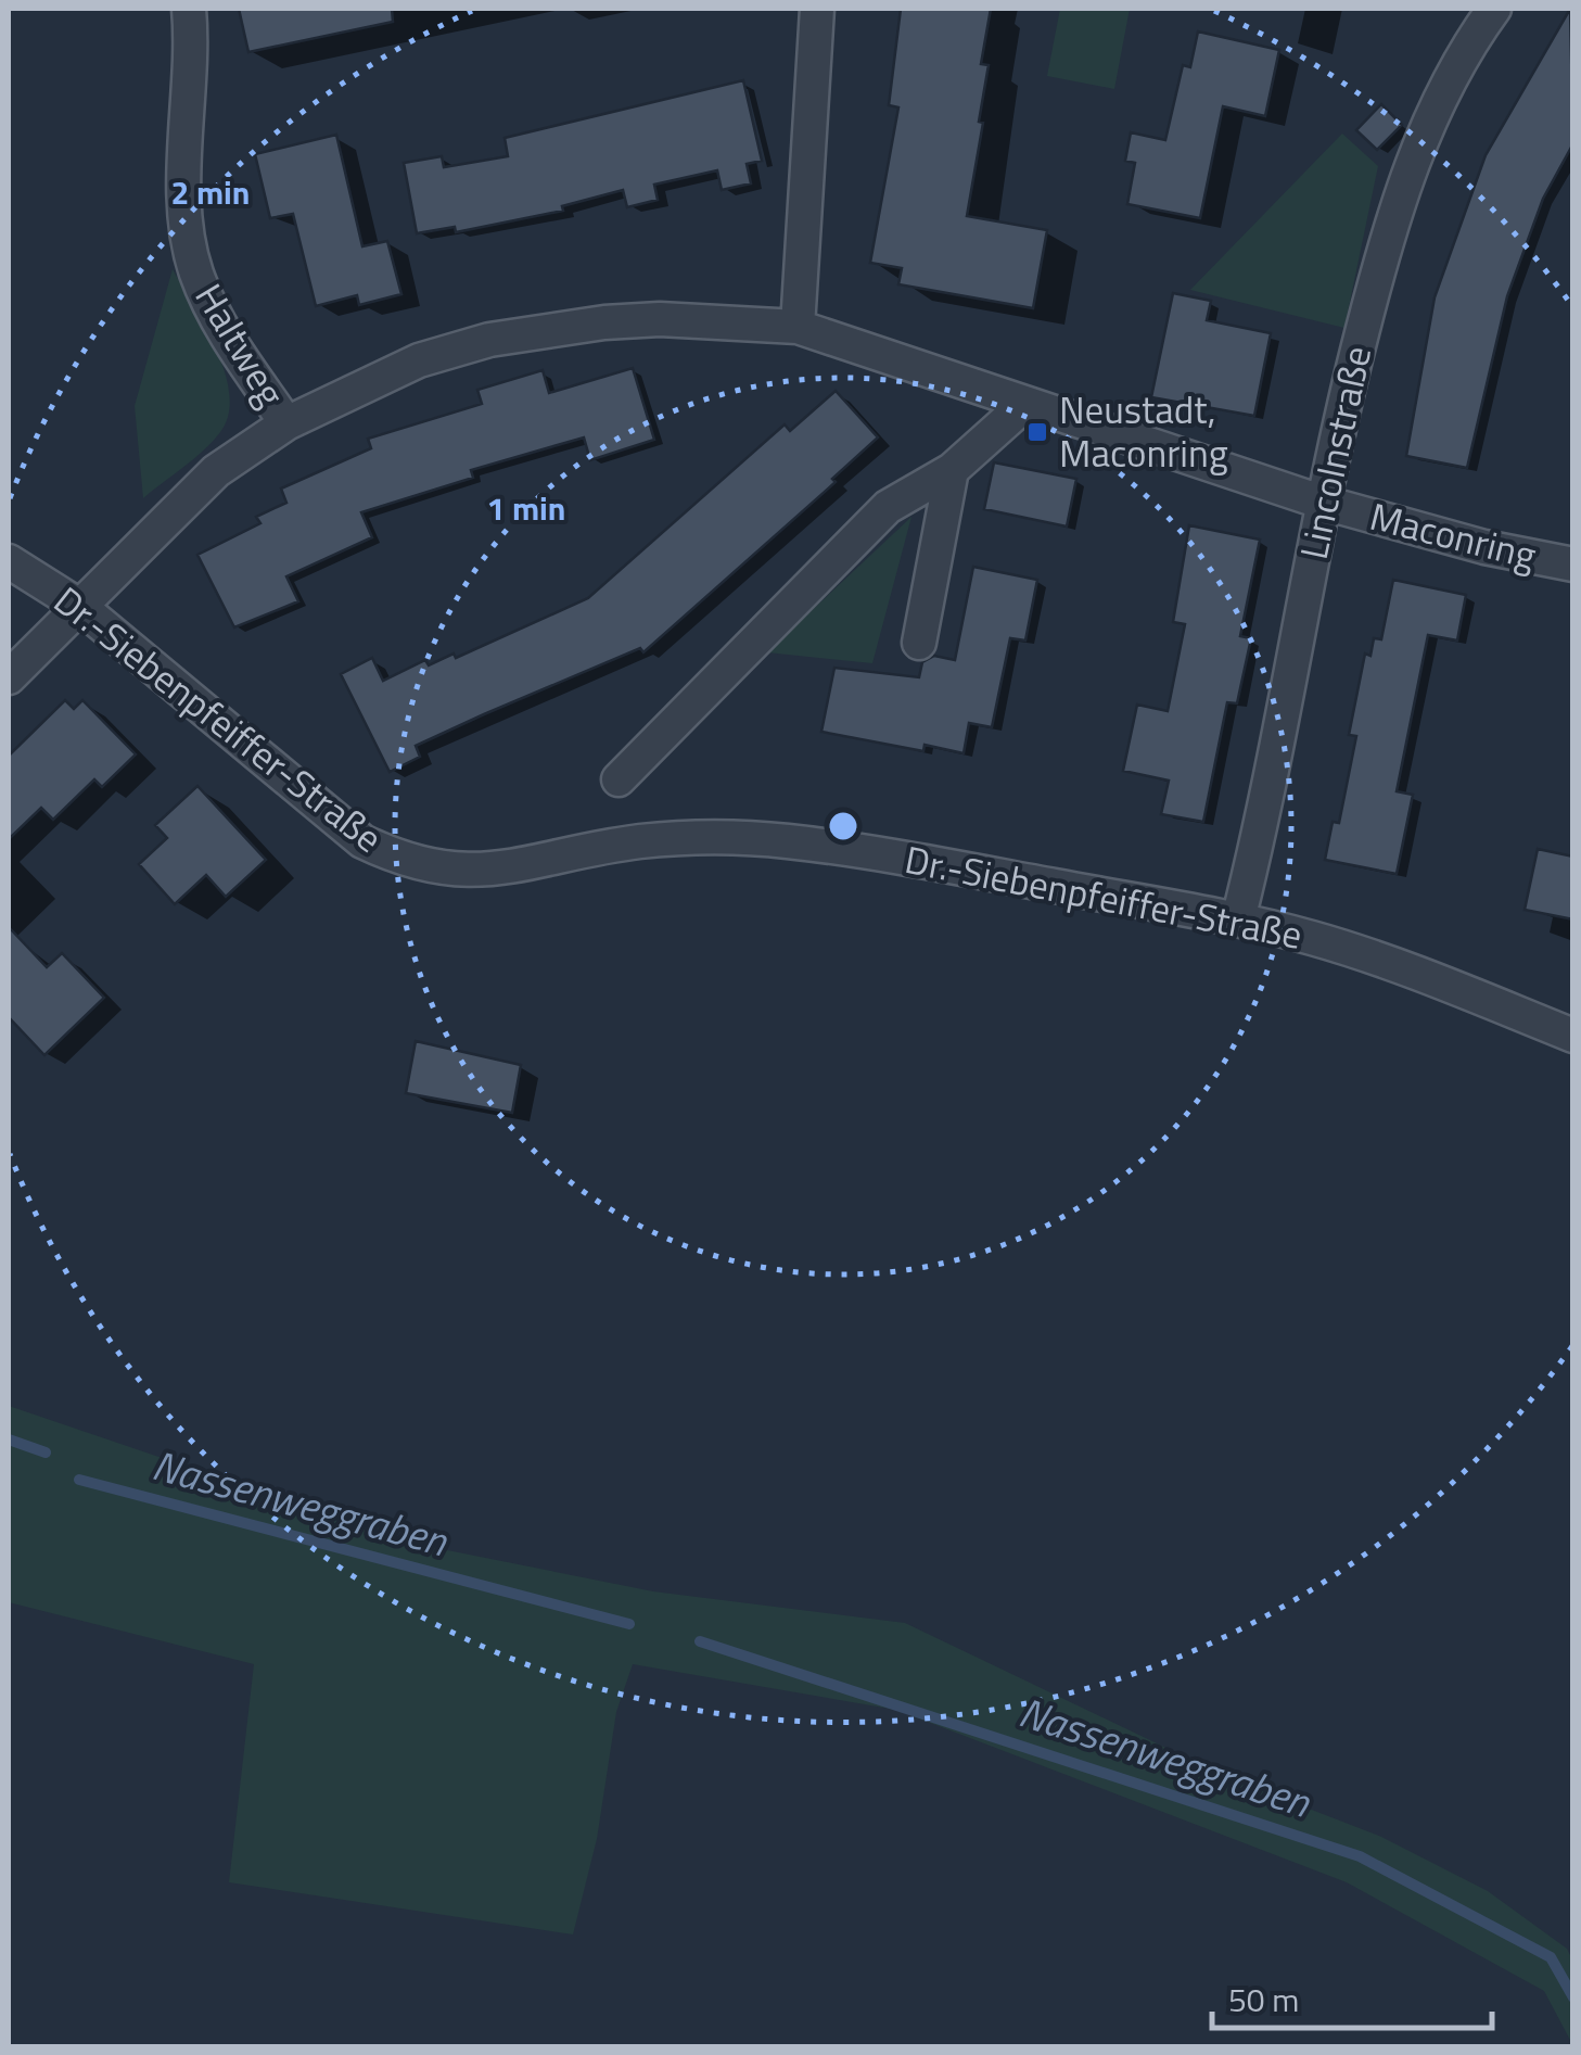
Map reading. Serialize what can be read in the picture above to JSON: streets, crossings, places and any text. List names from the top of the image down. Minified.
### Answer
{"streets":{"street":["Haltweg","Lincolnstraße","Maconring","Dr.-Siebenpfeiffer-Straße"]},"crossings":[["Haltweg","Maconring"],["Lincolnstraße","Maconring"],["Lincolnstraße","Dr.-Siebenpfeiffer-Straße"],["Maconring","Dr.-Siebenpfeiffer-Straße"]],"water":["Nassenweggraben"],"places":{"transit":["Neustadt, Maconring"]},"scale_bar":"50 m","rings":["2 min","1 min"]}
